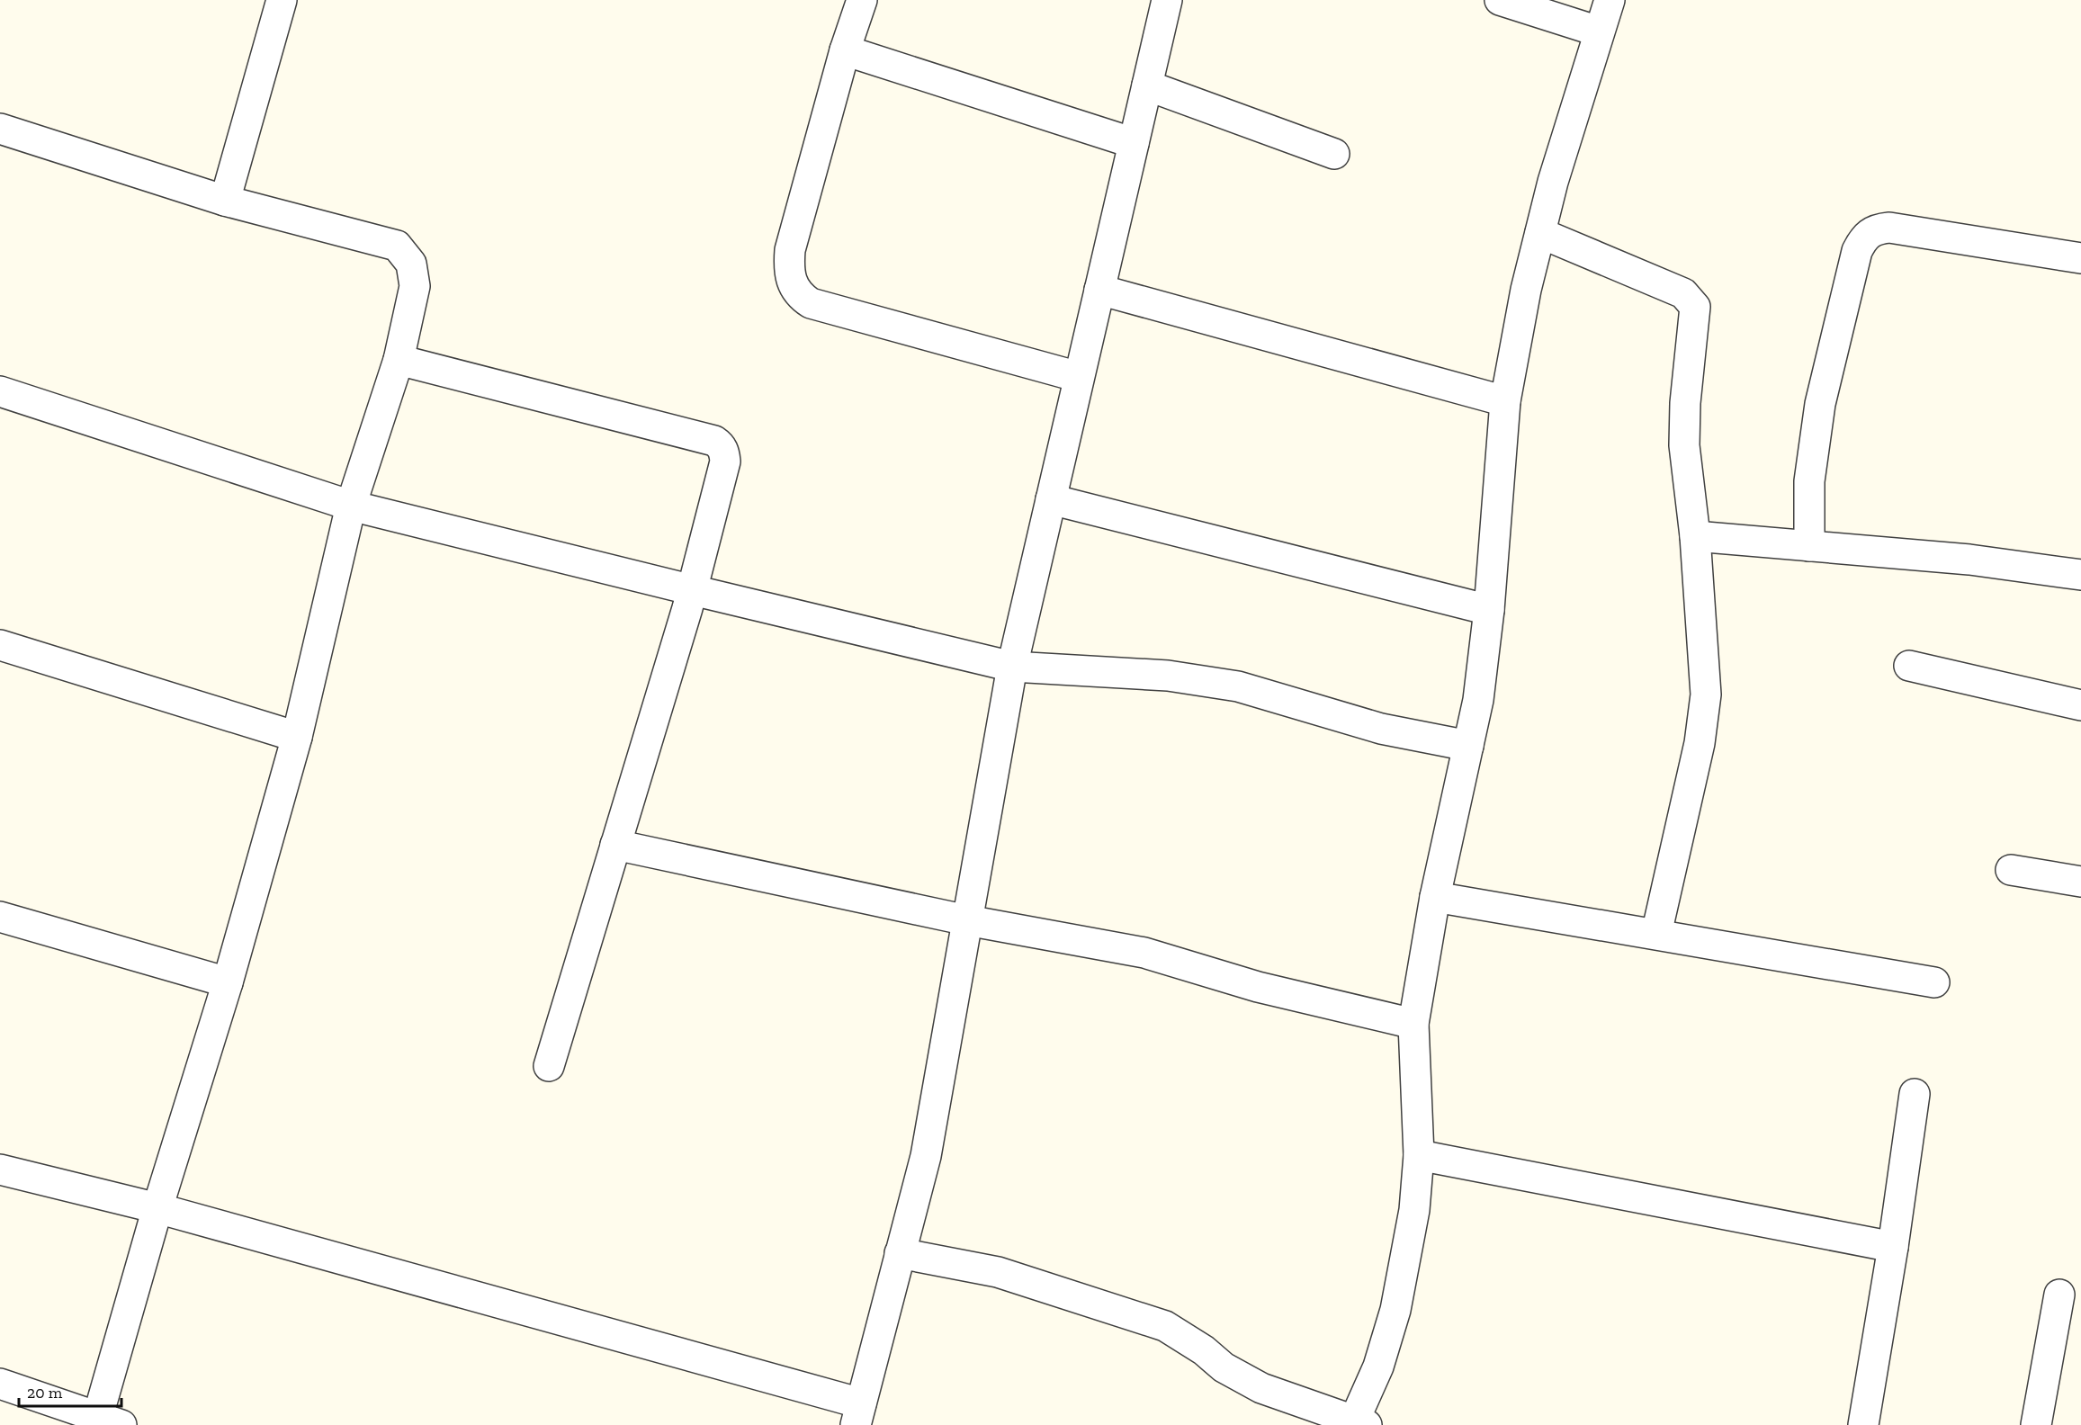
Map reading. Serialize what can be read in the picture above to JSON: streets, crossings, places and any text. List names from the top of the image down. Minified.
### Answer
{"scale_bar":"20 m"}
